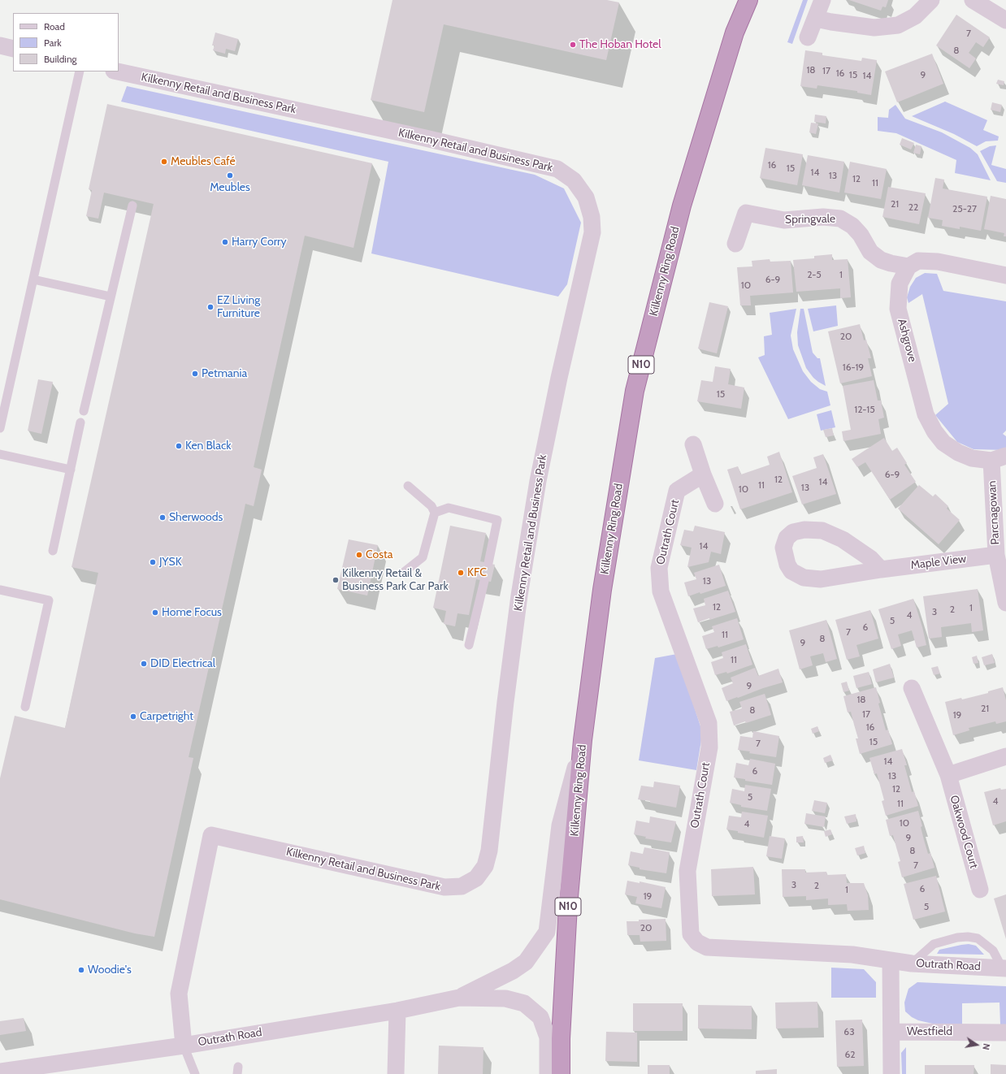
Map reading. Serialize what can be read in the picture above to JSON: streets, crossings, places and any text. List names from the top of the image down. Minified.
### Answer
{"streets":{"highway":["Kilkenny Ring Road","N10"],"street":["Kilkenny Retail and Business Park","Springvale","Ashgrove","Parcnagowan","Outrath Court","Maple View","Oakwood Court","Outrath Road","Westfield"]},"crossings":[["Kilkenny Retail and Business Park","Outrath Road"],["Springvale","Ashgrove"],["Kilkenny Ring Road","Outrath Road"],["Ashgrove","Parcnagowan"],["Parcnagowan","Maple View"],["Outrath Court","Outrath Road"],["Outrath Court","Westfield"],["Outrath Road","Westfield"]],"places":["The Hoban Hotel","Meubles Café","Meubles","Harry Corry","EZ Living Furniture","Petmania","Ken Black","Sherwoods","Costa","JYSK","KFC","Kilkenny Retail & Business Park Car Park","Home Focus","DID Electrical","Carpetright","Woodie's"],"house_numbers":["7","8","18","17","16","15","9","14","16","15","14","13","12","11","21","22","25-27","2-5","1","6-9","10","20","16-19","15","12-15","6-9","12","14","11","13","10","14","13","12","1","2","3","4","5","6","7","11","8","9","11","9","18","21","8","17","19","16","15","7","14","6","13","12","5","4","11","10","4","9","8","7","3","2","6","1","19","5","20","63","62"],"legend":["Road","Park","Building"],"north":"right"}
